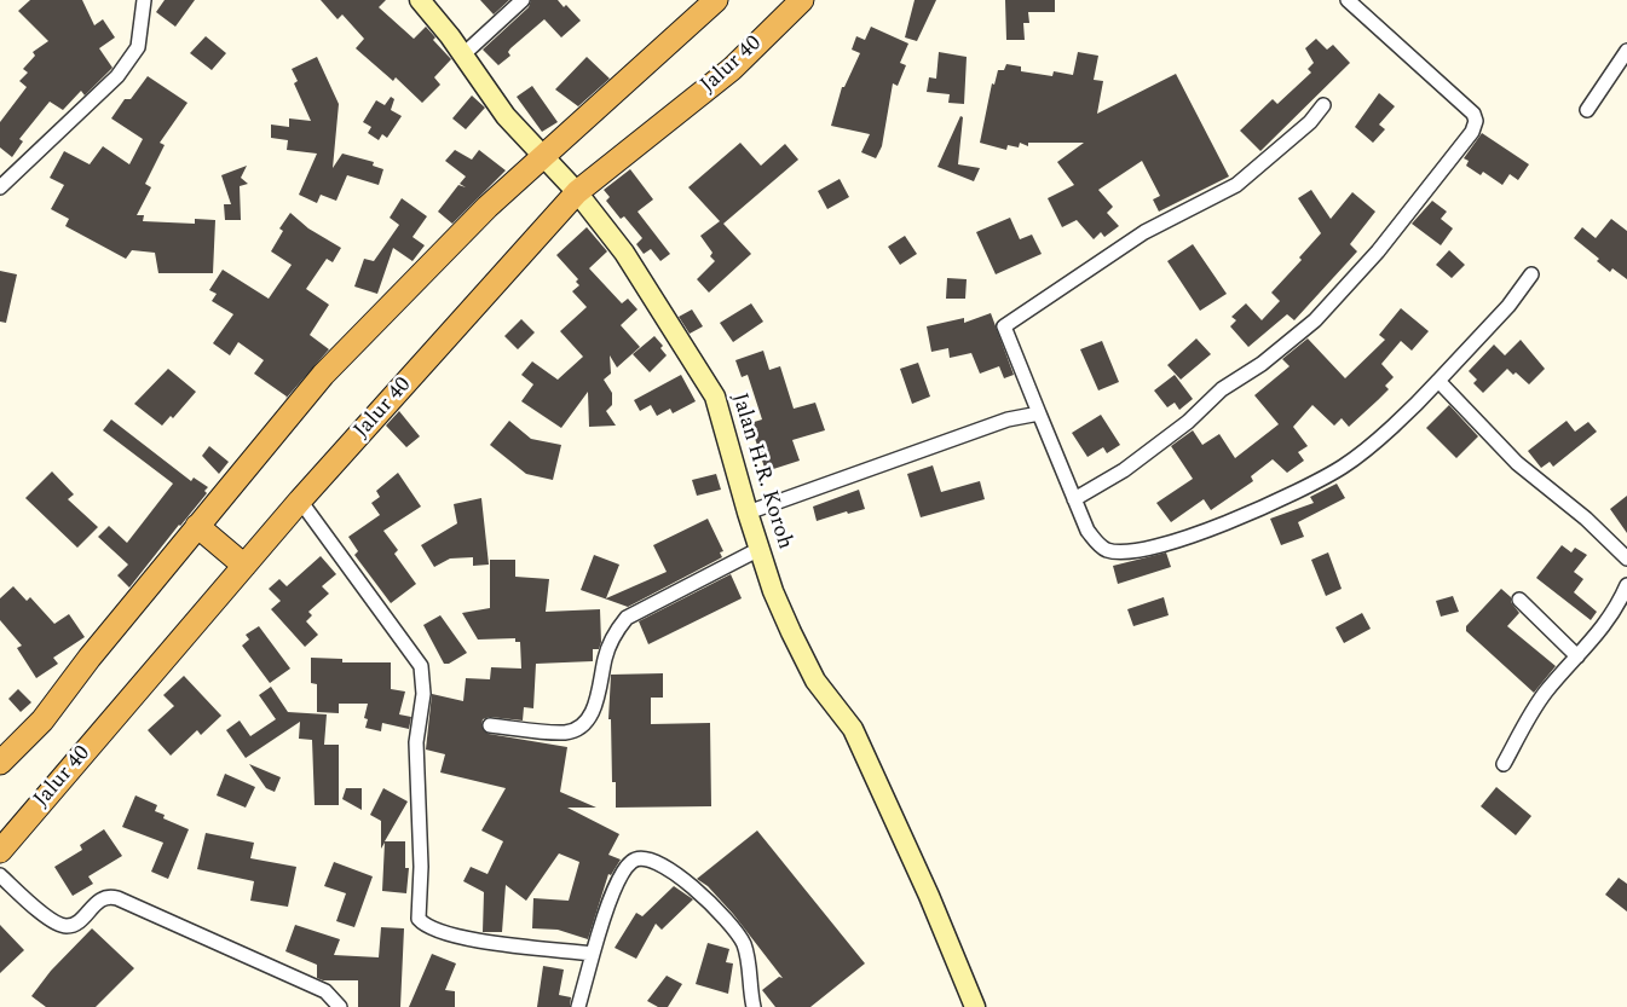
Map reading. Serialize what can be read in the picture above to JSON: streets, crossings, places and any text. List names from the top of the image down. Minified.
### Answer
{"streets":{"highway":["Jalur 40"],"main road":["Jalan H.R. Koroh"]},"crossings":[["Jalur 40","Jalan H.R. Koroh"]]}
